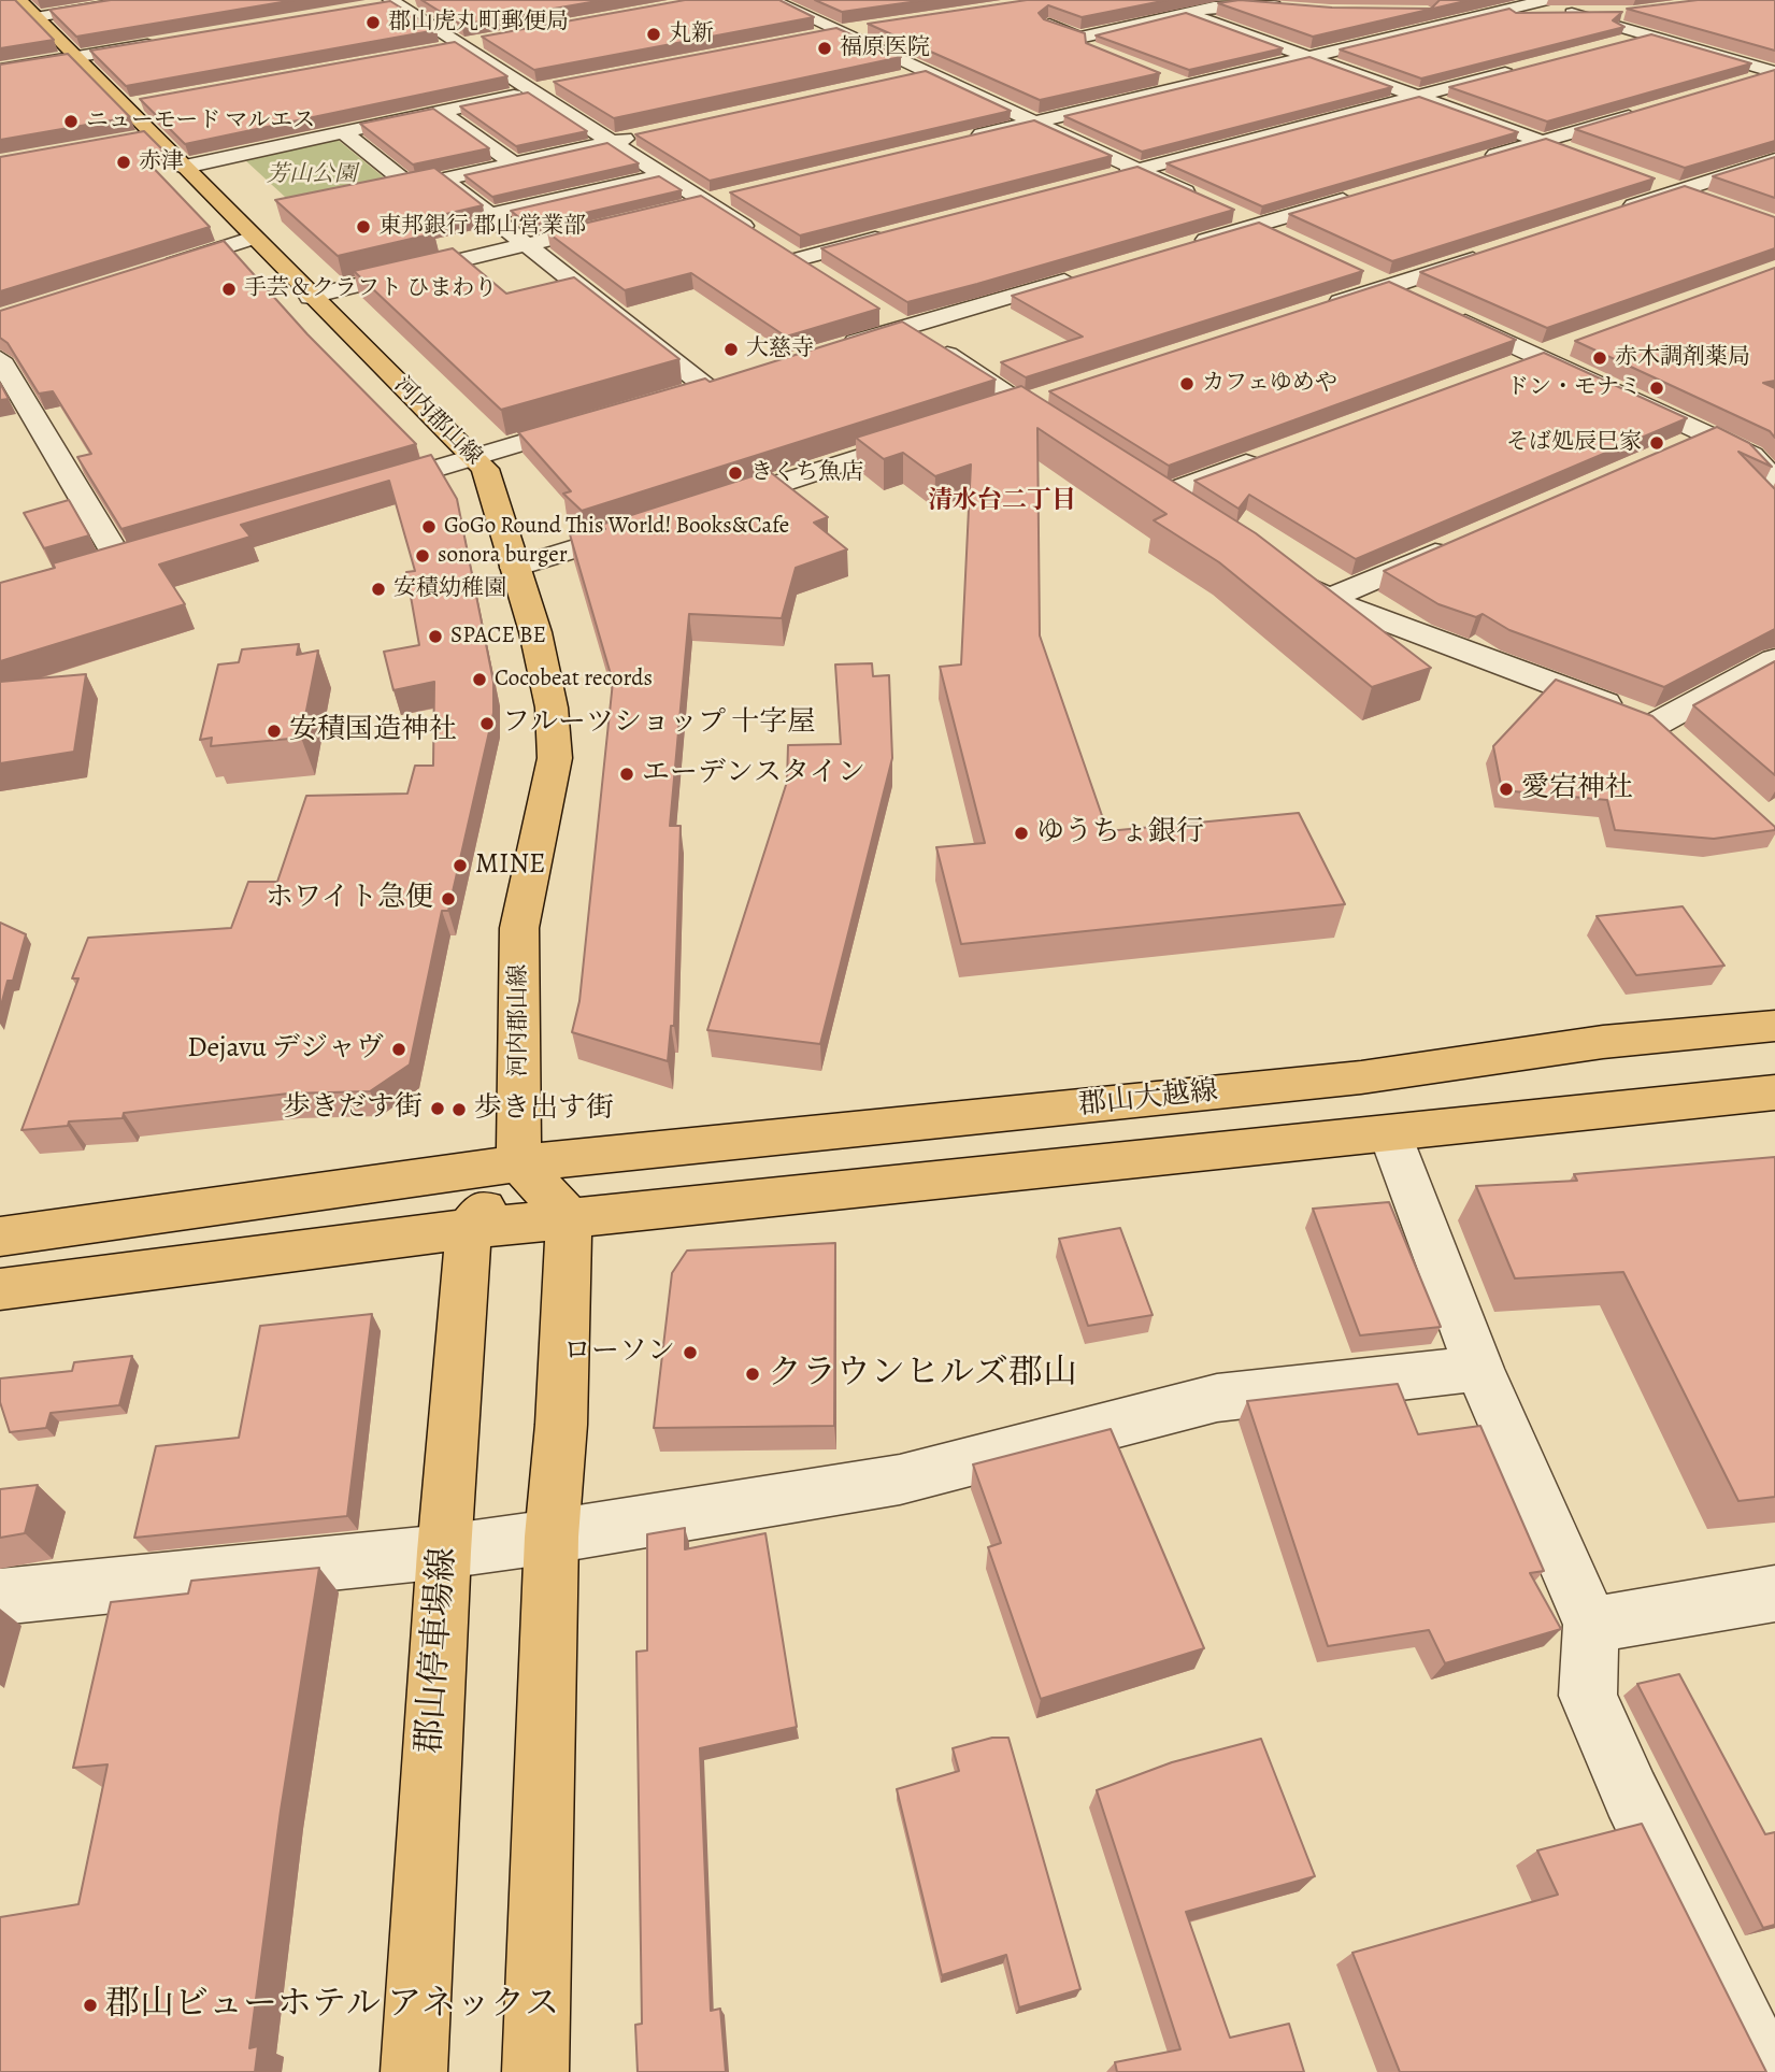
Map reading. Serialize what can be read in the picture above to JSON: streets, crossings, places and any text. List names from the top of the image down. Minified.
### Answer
{"streets":{"main road":["河内郡山線","郡山大越線","郡山停車場線"]},"crossings":[["河内郡山線","郡山大越線"]],"districts":["清水台二丁目"],"parks":["芳山公園"],"places":["郡山虎丸町郵便局","丸新","福原医院","ニューモード マルエス","赤津","東邦銀行 郡山営業部","手芸＆クラフト ひまわり","大慈寺","赤木調剤薬局","カフェゆめや","ドン・モナミ","そば処辰巳家","きくち魚店","GoGo Round This World! Books&Cafe","sonora burger","安積幼稚園","SPACE BE","Cocobeat records","フルーツショップ 十字屋","安積国造神社","エーデンスタイン","愛宕神社","ゆうちょ銀行","MINE","ホワイト急便","Dejavu デジャヴ","歩きだす街","歩き出す街","ローソン","クラウンヒルズ郡山","郡山ビューホテル アネックス"]}
